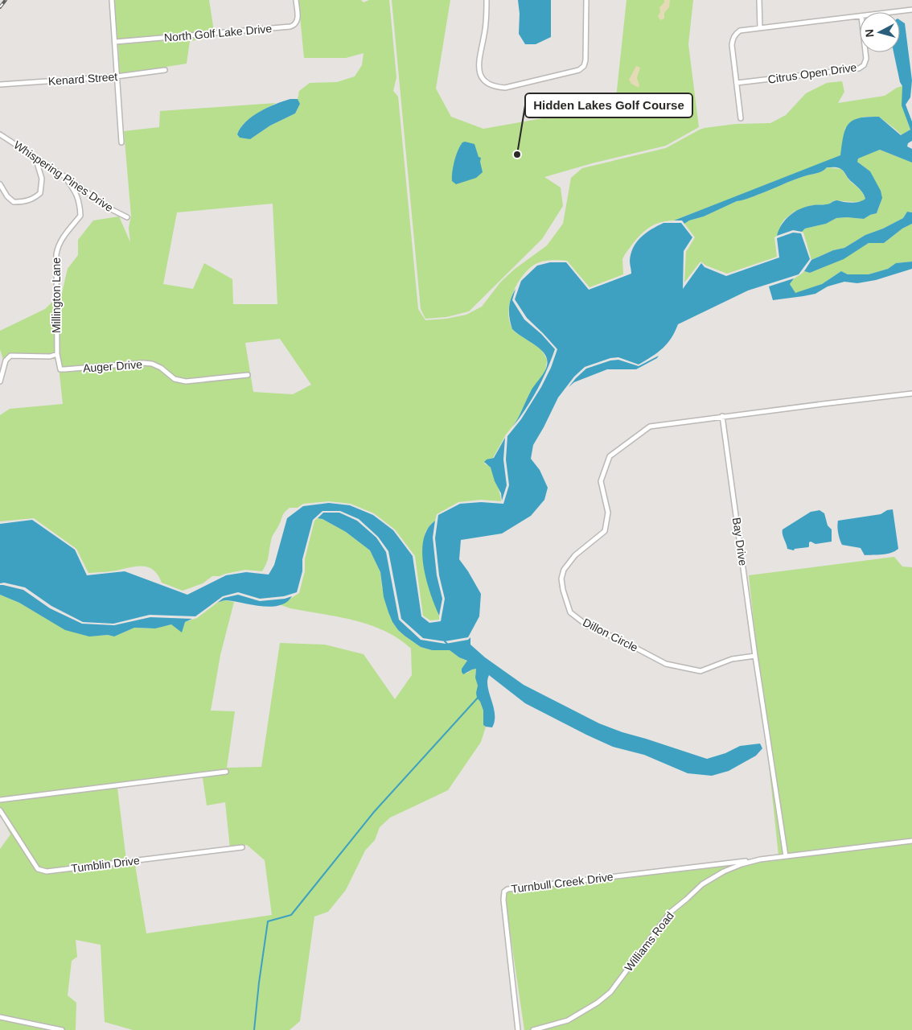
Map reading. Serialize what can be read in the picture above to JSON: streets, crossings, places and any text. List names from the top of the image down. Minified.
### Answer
{"streets":{"street":["North Golf Lake Drive","Citrus Open Drive","Kenard Street","Whispering Pines Drive","Millington Lane","Auger Drive","Bay Drive","Dillon Circle","Tumblin Drive","Turnbull Creek Drive","Williams Road"]},"crossings":[["Whispering Pines Drive","Millington Lane"],["Millington Lane","Auger Drive"],["Bay Drive","Dillon Circle"],["Bay Drive","Williams Road"],["Turnbull Creek Drive","Williams Road"]],"places":["Hidden Lakes Golf Course"],"north":"left"}
